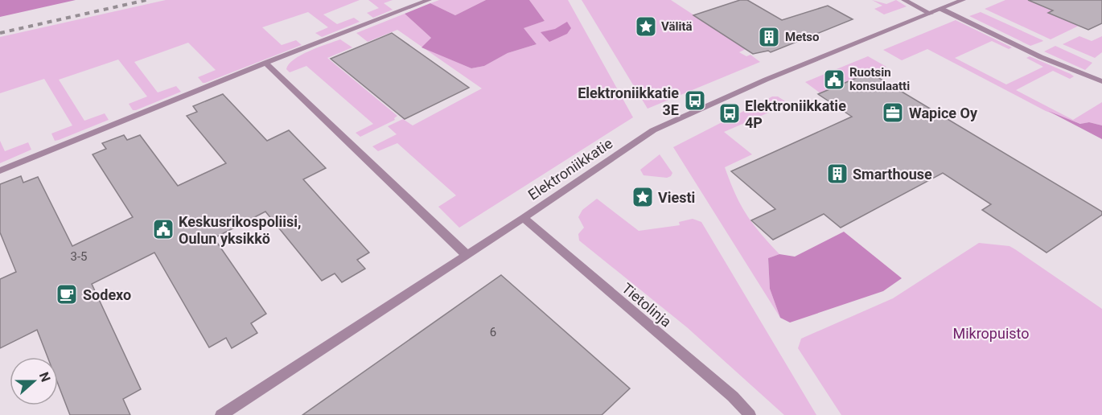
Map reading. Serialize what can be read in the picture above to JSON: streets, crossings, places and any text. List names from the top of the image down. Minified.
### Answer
{"streets":{"street":["Elektroniikkatie","Tietolinja"]},"crossings":[["Elektroniikkatie","Tietolinja"]],"parks":["Mikropuisto"],"places":{"place":["Välitä","Viesti"],"building":["Metso","Smarthouse"],"public building":["Ruotsin konsulaatti","Keskusrikospoliisi, Oulun yksikkö"],"bus stop":["Elektroniikkatie 3E","Elektroniikkatie 4P"],"office":["Wapice Oy"],"cafe":["Sodexo"]},"house_numbers":["3-5","6"],"north":"right"}
